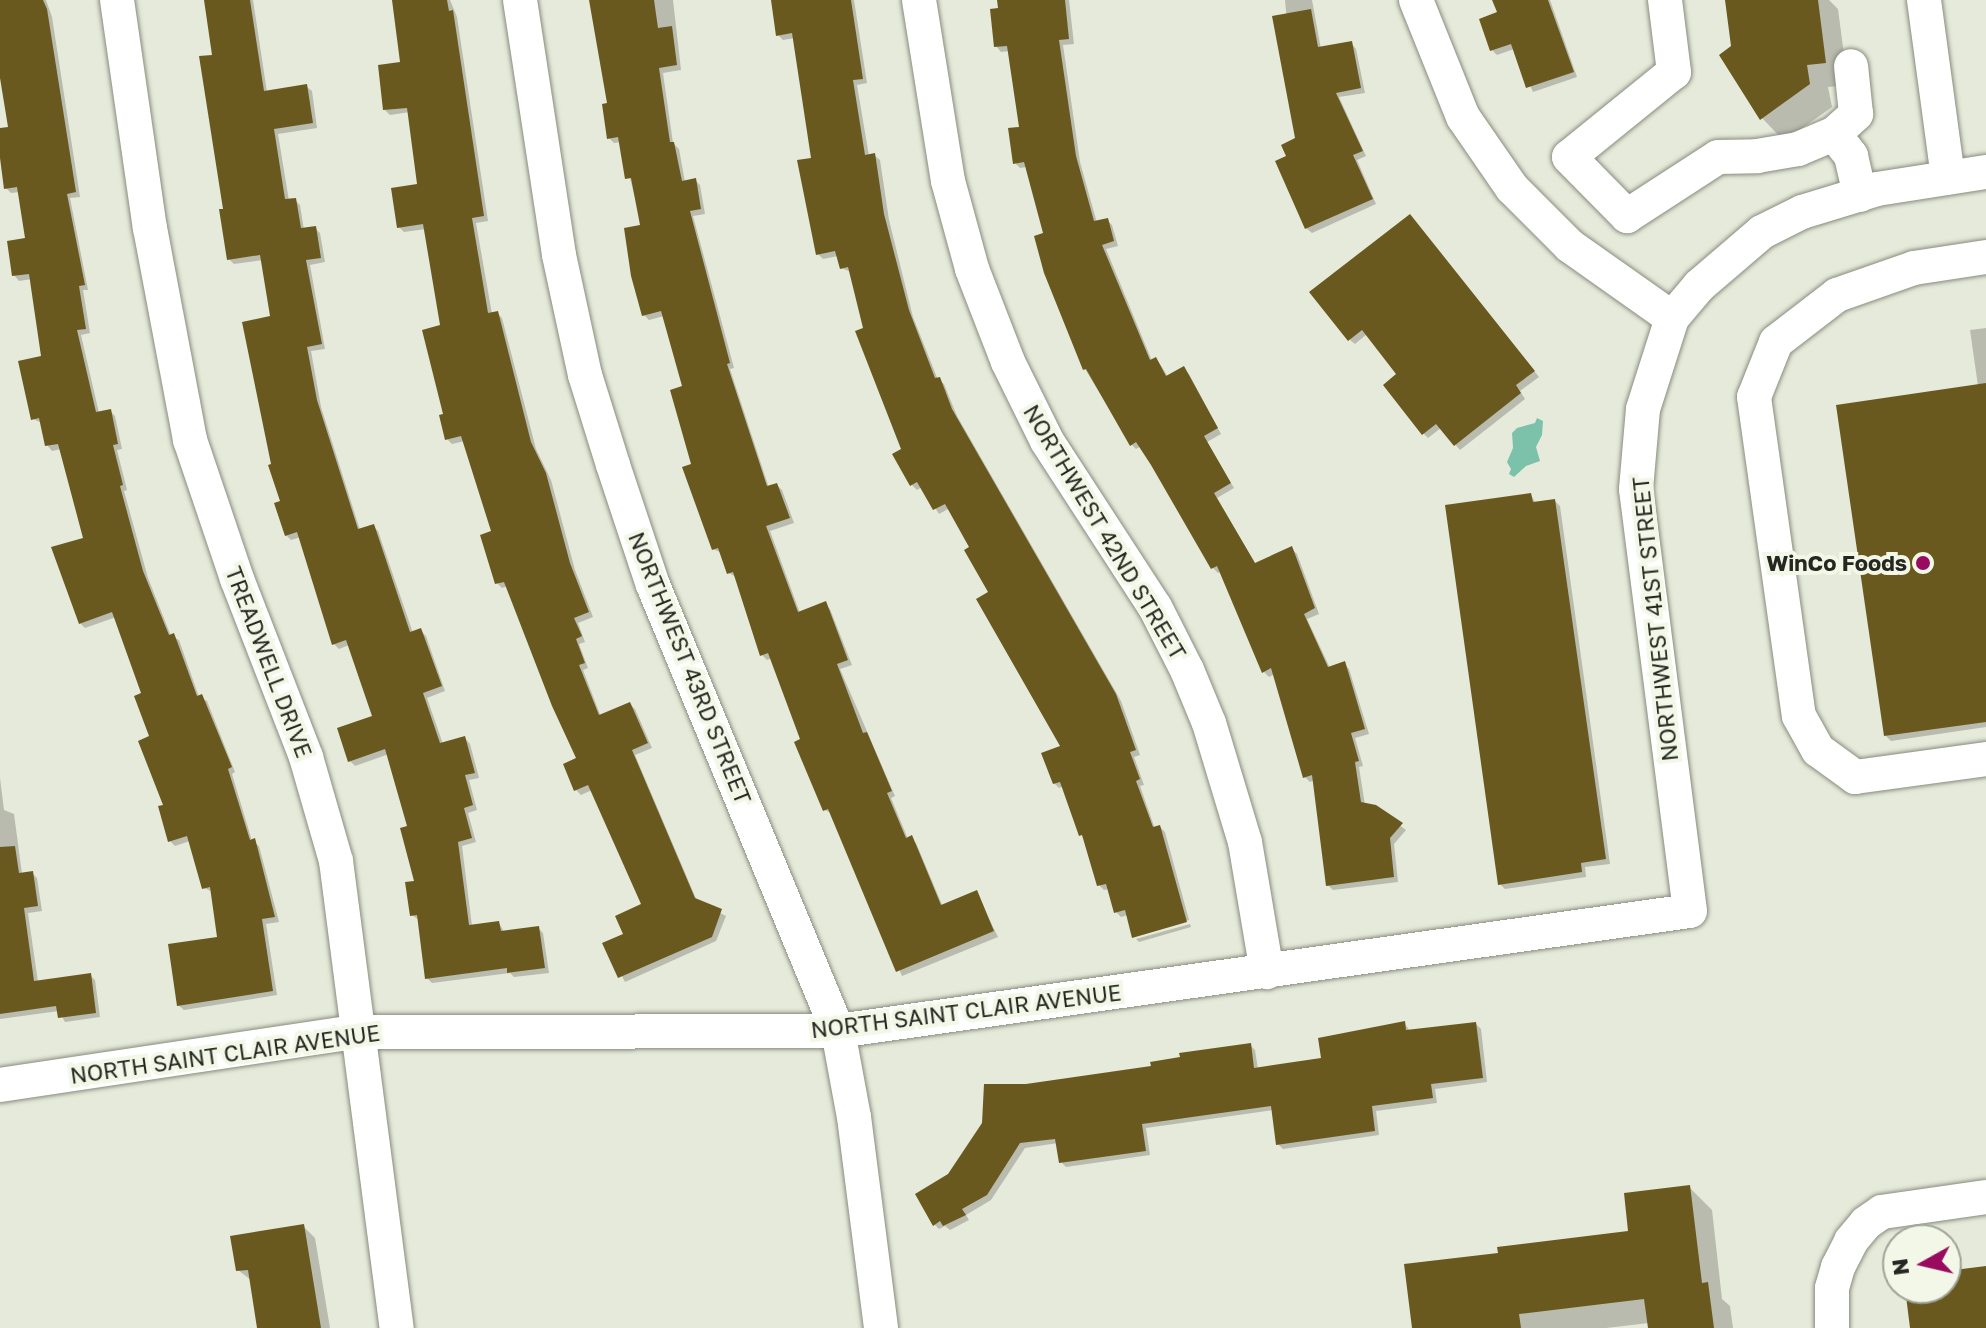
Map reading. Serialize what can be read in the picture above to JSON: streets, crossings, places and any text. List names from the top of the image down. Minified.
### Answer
{"streets":{"street":["NORTHWEST 42ND STREET","NORTHWEST 41ST STREET","TREADWELL DRIVE","NORTHWEST 43RD STREET","NORTH SAINT CLAIR AVENUE"]},"crossings":[["NORTHWEST 42ND STREET","NORTH SAINT CLAIR AVENUE"],["NORTHWEST 41ST STREET","NORTH SAINT CLAIR AVENUE"],["TREADWELL DRIVE","NORTH SAINT CLAIR AVENUE"],["NORTHWEST 43RD STREET","NORTH SAINT CLAIR AVENUE"]],"places":["WinCo Foods"],"north":"left"}
